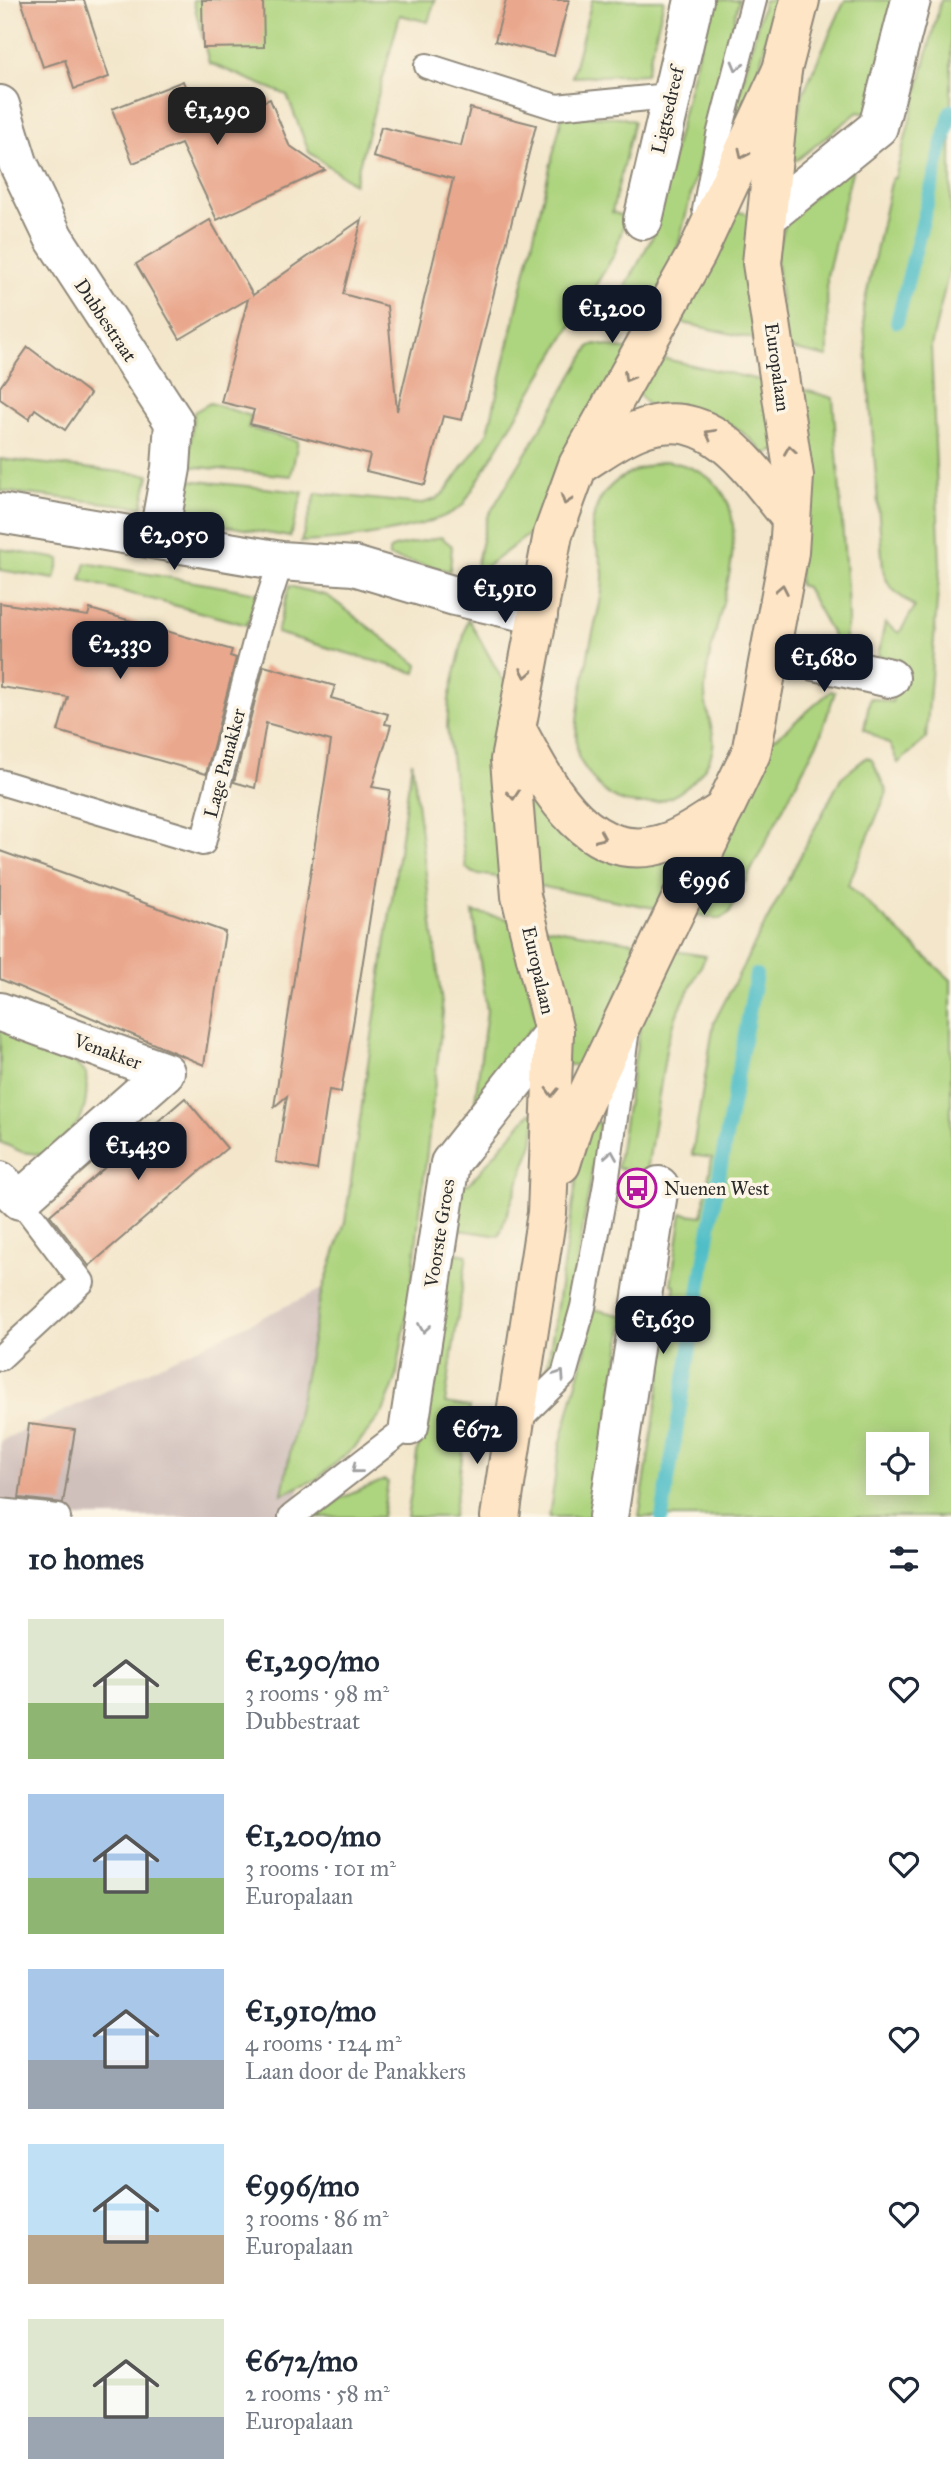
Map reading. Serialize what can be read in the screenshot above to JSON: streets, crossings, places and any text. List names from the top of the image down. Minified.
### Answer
{"streets":{"main road":["Europalaan"],"street":["Ligtsedreef","Dubbestraat","Venakker","Voorste Groes"],"lane":["Lage Panakker"]},"crossings":[["Europalaan","Voorste Groes"]],"places":{"bus stop":["Nuenen West"]},"page":{"price":["€1,290","€1,200","€2,050","€1,910","€2,330","€1,680","€996","€1,430","€1,630","€672"],"heading":"10 homes","list":[{"name":"€1,290/mo","note":"3 rooms · 98 m² · Dubbestraat"},{"name":"€1,200/mo","note":"3 rooms · 101 m² · Europalaan"},{"name":"€1,910/mo","note":"4 rooms · 124 m² · Laan door de Panakkers"},{"name":"€996/mo","note":"3 rooms · 86 m² · Europalaan"},{"name":"€672/mo","note":"2 rooms · 58 m² · Europalaan"}]}}
